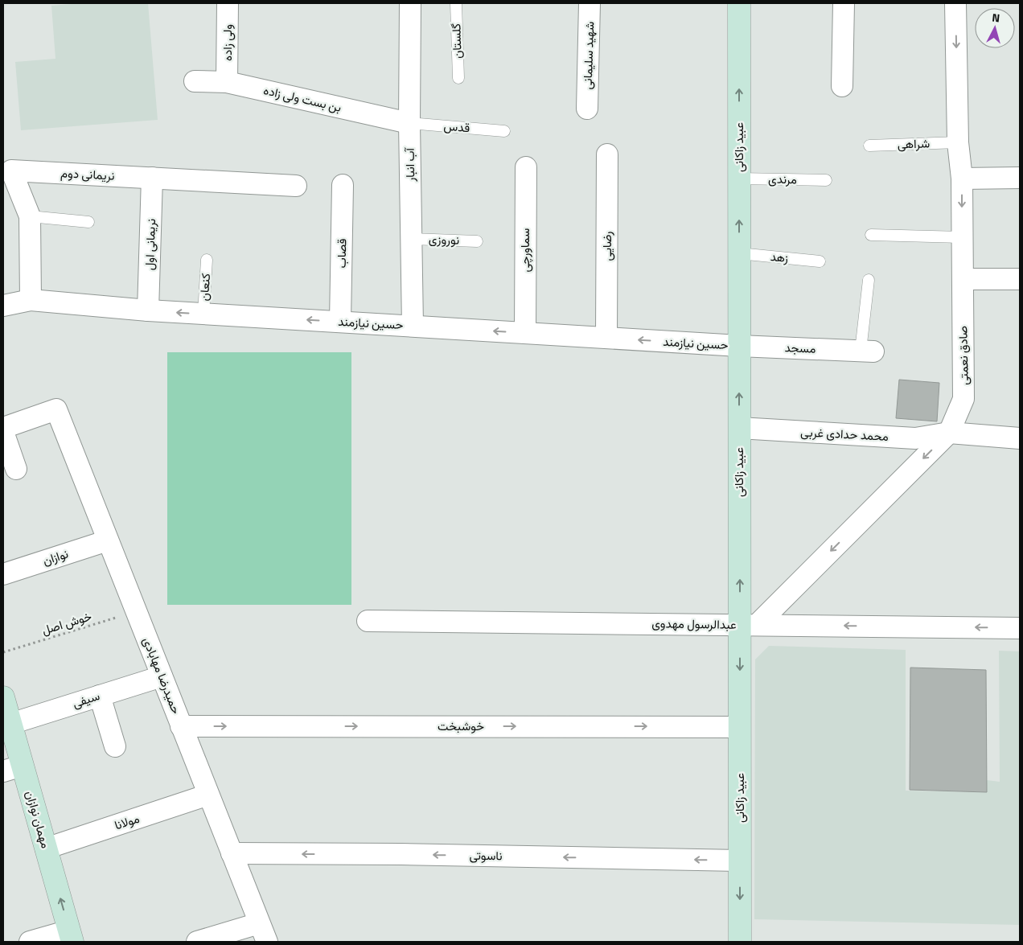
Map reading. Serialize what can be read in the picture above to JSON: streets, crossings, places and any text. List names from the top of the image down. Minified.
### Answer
{"streets":{"street":["ولی زاده","شهید سلیمانی","بن بست ولی زاده","عبید زاکانی","آب انبار","نریمانی دوم","نریمانی اول","رضایی","سماورچی","قصاب","حسین نیازمند","مسجد","صادق نعمتی","محمد حدادی غربی","نوازان","عبدالرسول مهدوی","حمیدرضا مهابادی","سیفی","خوشبخت","مهمان نوازان","مولانا","ناسوتی"],"lane":["گلستان","قدس","شراهی","مرندی","نوروزی","زهد","کنعان"],"path":["خوش اصل"]},"crossings":[["ولی زاده","بن بست ولی زاده"],["بن بست ولی زاده","قدس"],["بن بست ولی زاده","آب انبار"],["قدس","آب انبار"],["شراهی","صادق نعمتی"],["عبید زاکانی","مرندی"],["عبید زاکانی","زهد"],["عبید زاکانی","حسین نیازمند"],["عبید زاکانی","مسجد"],["عبید زاکانی","صادق نعمتی"],["عبید زاکانی","محمد حدادی غربی"],["عبید زاکانی","عبدالرسول مهدوی"],["عبید زاکانی","خوشبخت"],["عبید زاکانی","ناسوتی"],["آب انبار","نوروزی"],["آب انبار","حسین نیازمند"],["نریمانی دوم","نریمانی اول"],["نریمانی دوم","حسین نیازمند"],["نریمانی اول","حسین نیازمند"],["رضایی","حسین نیازمند"],["سماورچی","حسین نیازمند"],["قصاب","حسین نیازمند"],["کنعان","حسین نیازمند"],["حسین نیازمند","مسجد"],["صادق نعمتی","محمد حدادی غربی"],["صادق نعمتی","عبدالرسول مهدوی"],["نوازان","حمیدرضا مهابادی"],["خوش اصل","حمیدرضا مهابادی"],["حمیدرضا مهابادی","سیفی"],["حمیدرضا مهابادی","خوشبخت"],["حمیدرضا مهابادی","مولانا"],["حمیدرضا مهابادی","ناسوتی"],["سیفی","مهمان نوازان"],["مهمان نوازان","مولانا"]],"one_way":["حسین نیازمند","صادق نعمتی","عبدالرسول مهدوی","خوشبخت","مهمان نوازان","ناسوتی"],"north":"top"}
